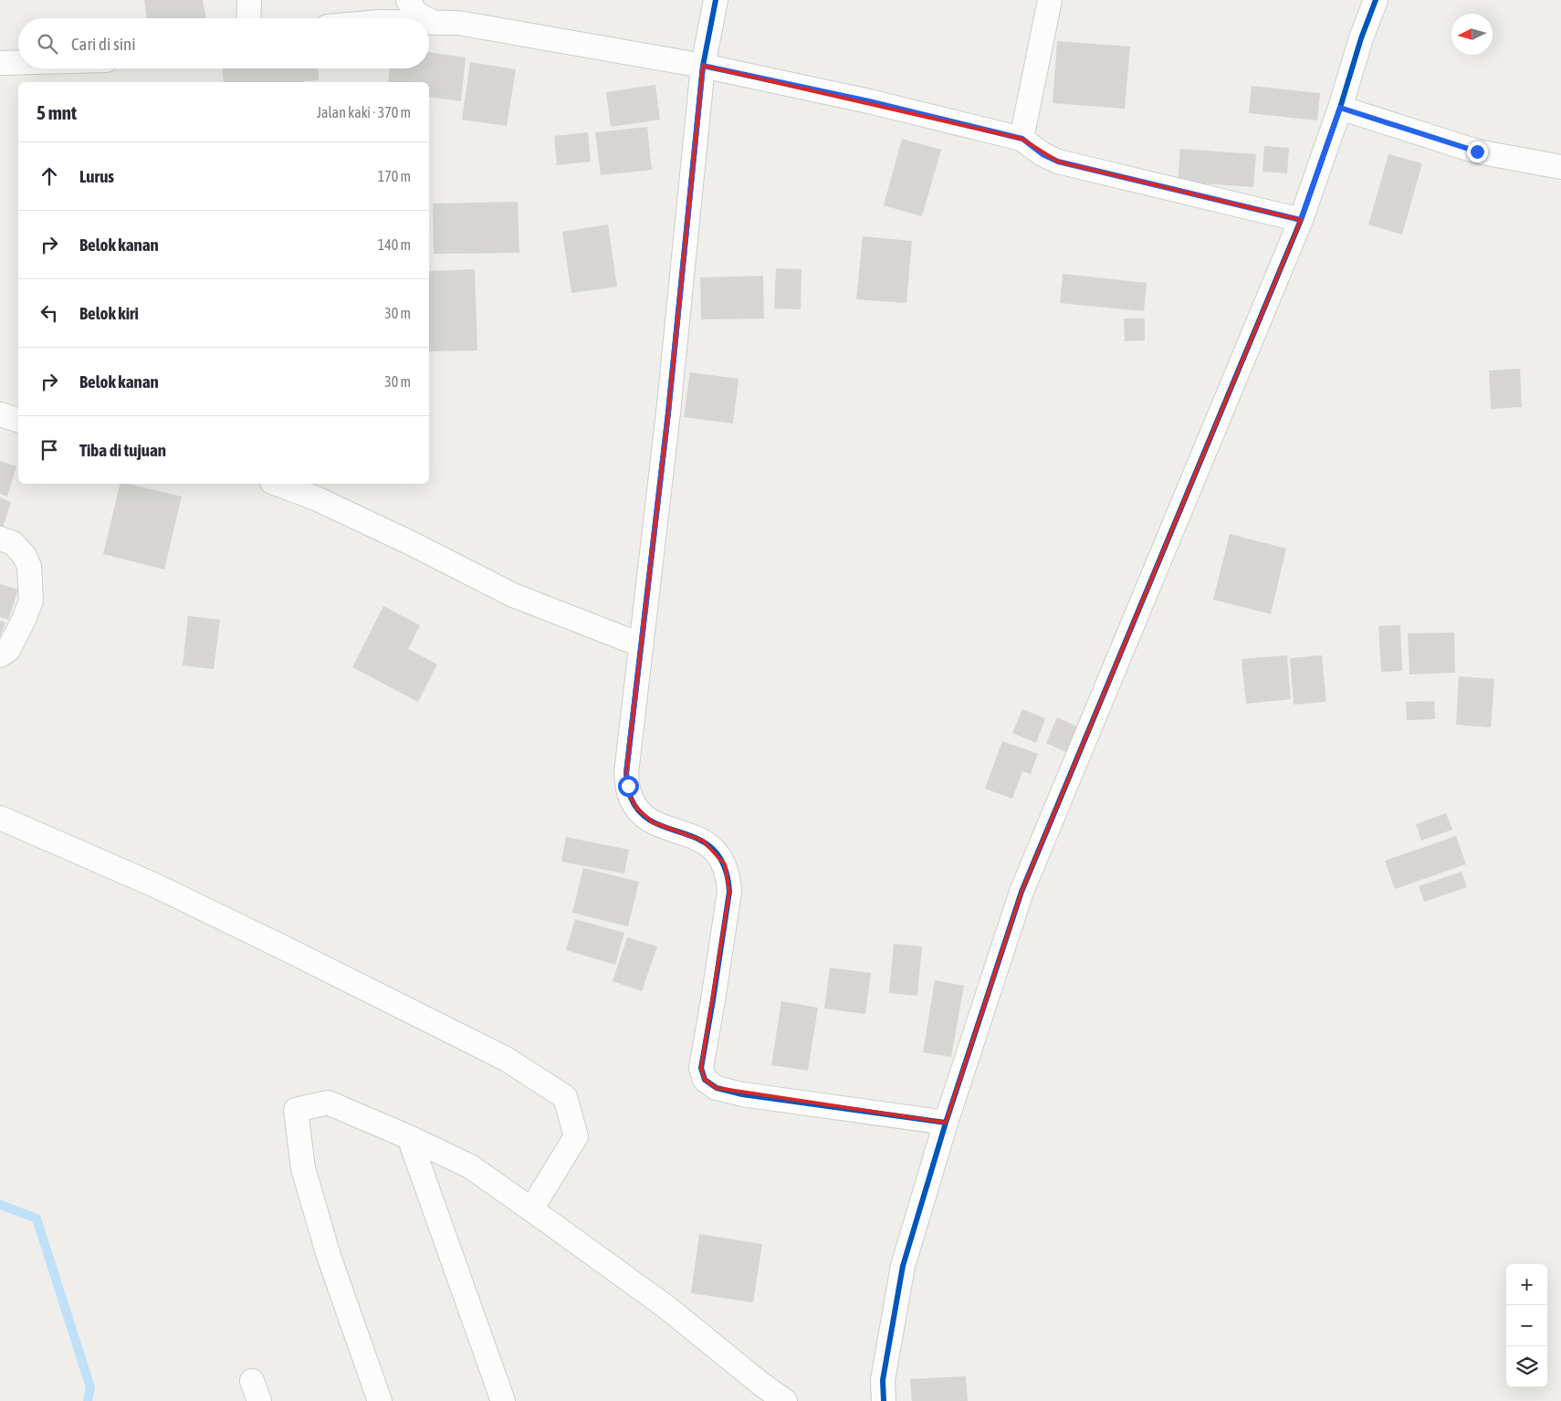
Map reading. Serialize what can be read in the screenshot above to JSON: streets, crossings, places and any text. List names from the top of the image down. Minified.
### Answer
{"north":"left","page":{"search":"Cari di sini","heading":["5 mnt","Jalan kaki · 370 m"],"list":[["Lurus","170 m"],["Belok kanan","140 m"],["Belok kiri","30 m"],["Belok kanan","30 m"],"Tiba di tujuan"],"map_buttons":["+","−"]}}
